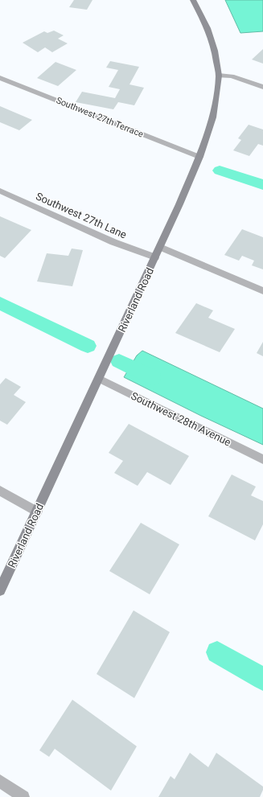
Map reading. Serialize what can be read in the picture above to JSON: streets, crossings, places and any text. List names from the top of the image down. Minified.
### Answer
{"streets":{"street":["Southwest 27th Terrace","Southwest 27th Lane","Riverland Road","Southwest 28th Avenue"]},"crossings":[["Southwest 27th Terrace","Riverland Road"],["Southwest 27th Lane","Riverland Road"],["Riverland Road","Southwest 28th Avenue"]]}
